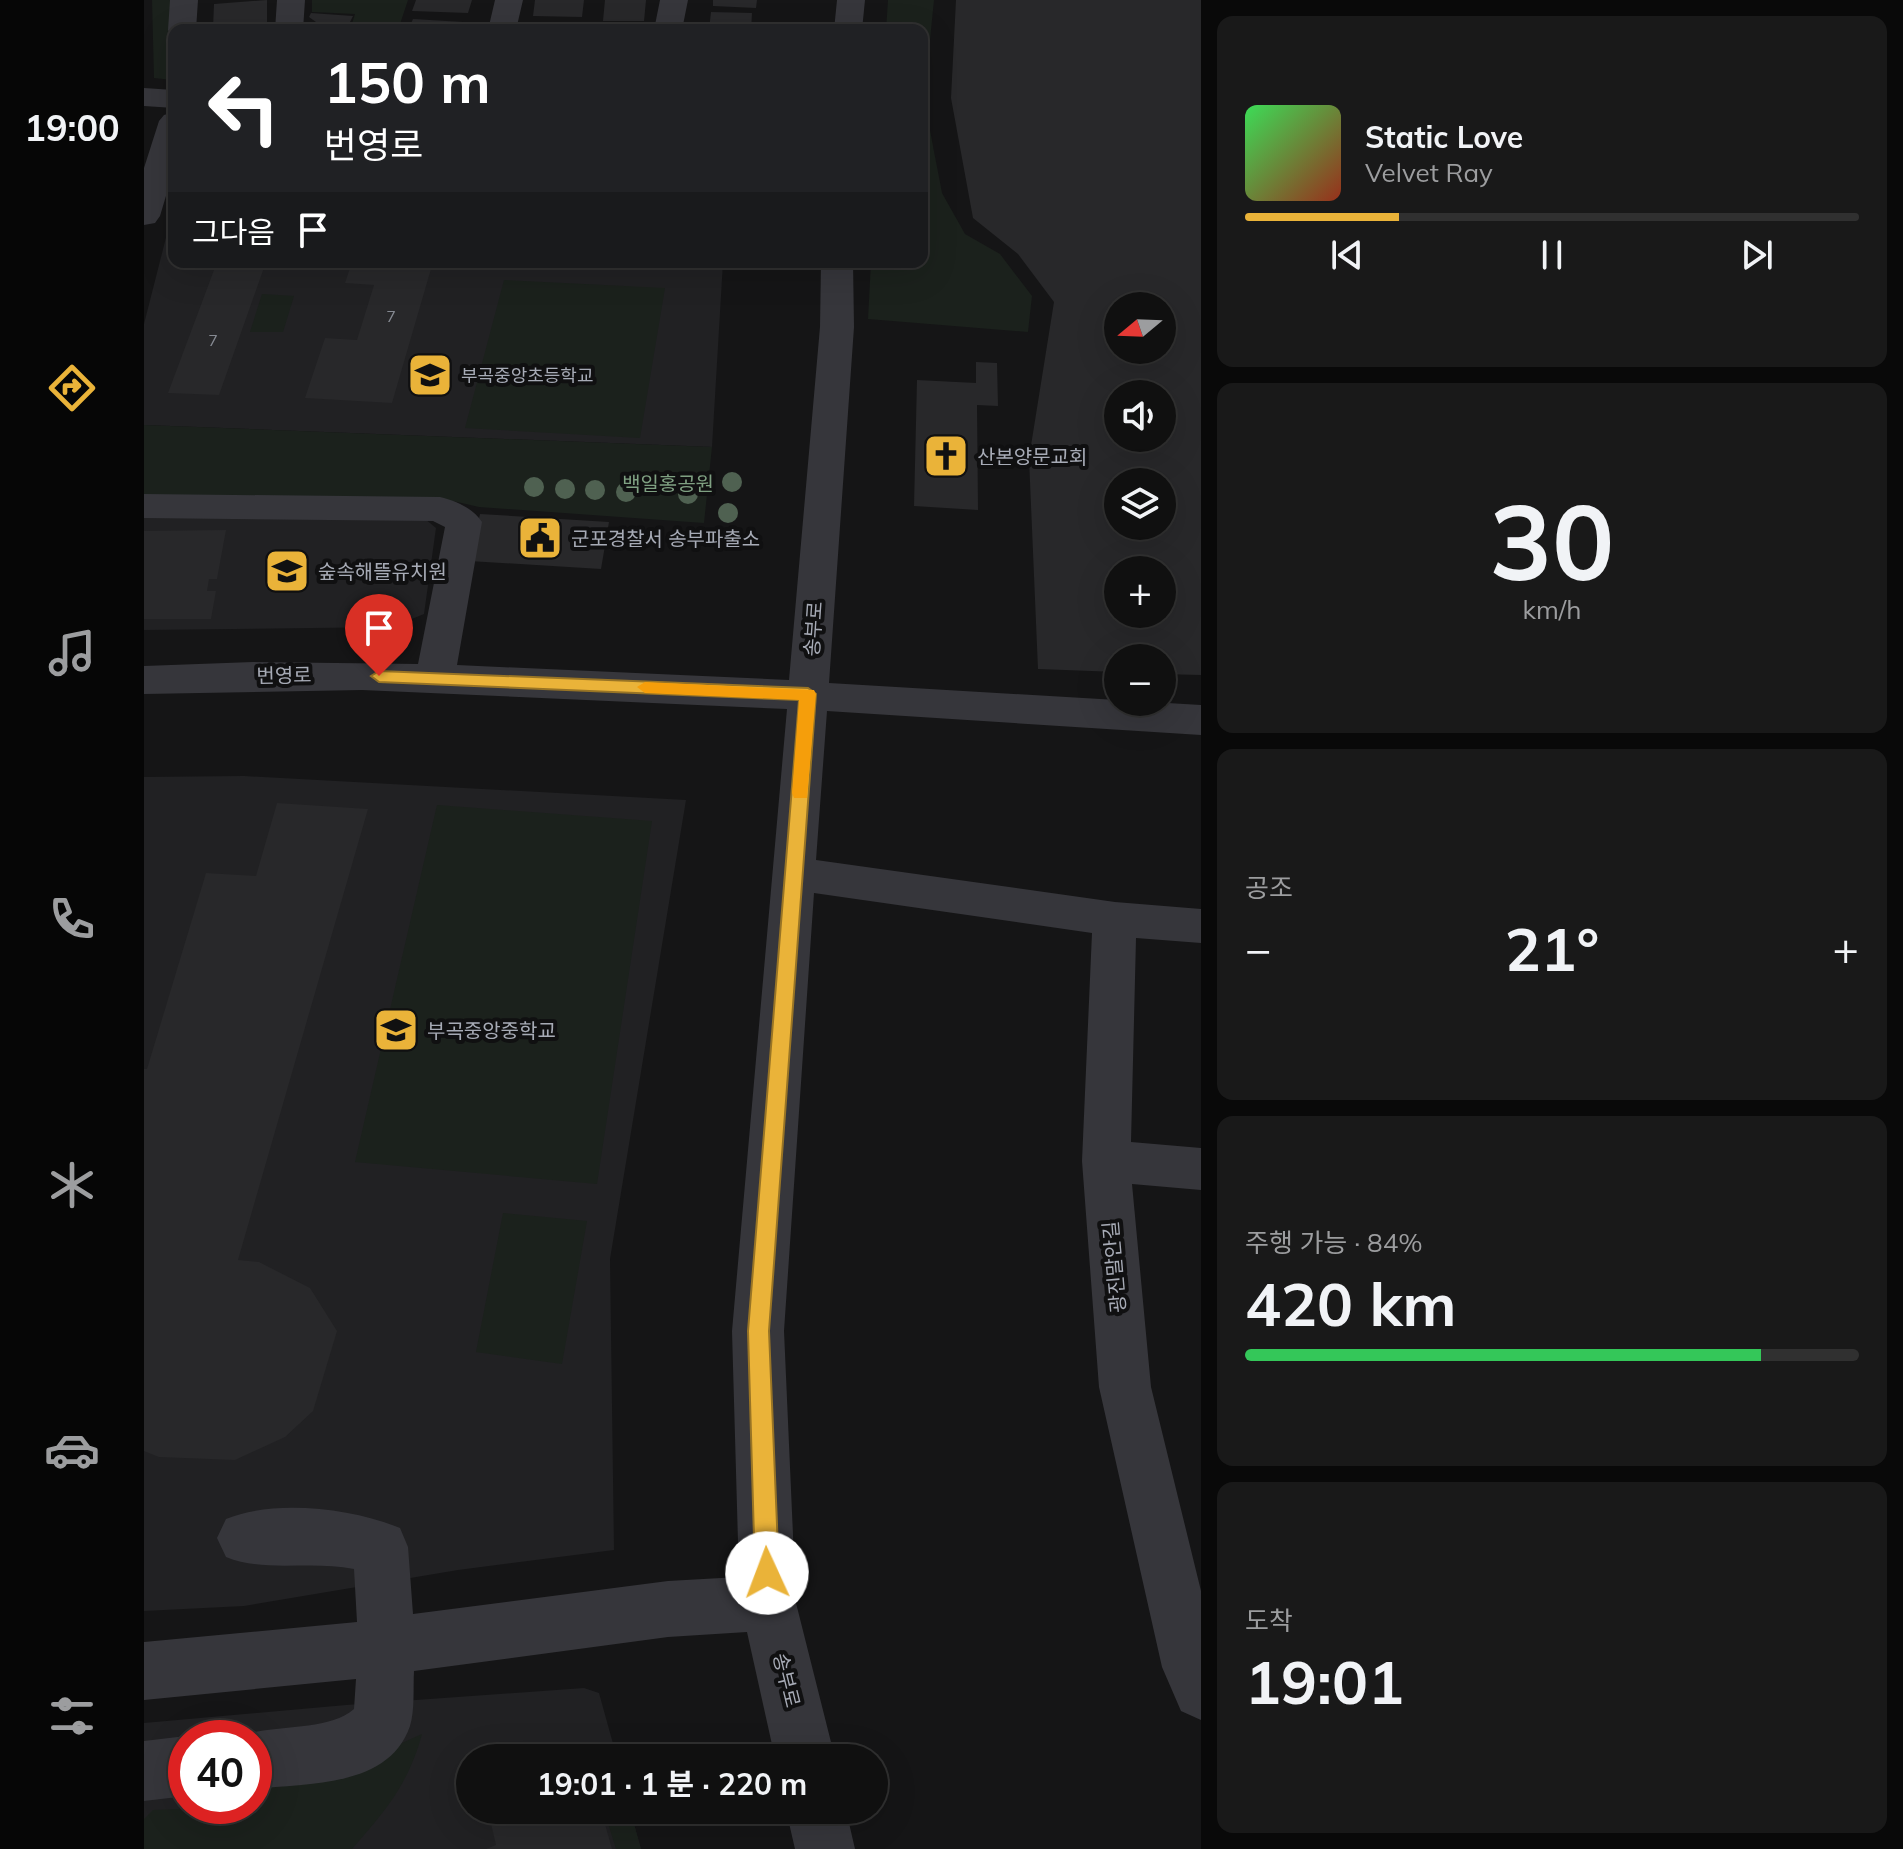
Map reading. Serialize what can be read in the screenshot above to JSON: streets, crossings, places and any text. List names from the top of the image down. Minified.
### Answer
{"streets":{"street":["송부로","번영로","광진말안길"]},"crossings":[["송부로","번영로"]],"parks":["백일홍공원"],"places":{"school or university":["부곡중앙초등학교","숲속해뜰유치원","부곡중앙중학교"],"church":["산본양문교회"],"public building":["군포경찰서 송부파출소"]},"house_numbers":["7","7"],"north":"left","page":{"tabs":"19:00","turn":["150 m","번영로"],"song":["Static Love","Velvet Ray"],"then":"그다음","map_buttons":["+","−"],"tile":[["30","km/h"],"공조",["주행 가능 · 84%","420 km"],["도착","19:01"]],"heat":["−","21°","+"],"limit":"40","trip":"19:01 · 1 분 · 220 m"}}
